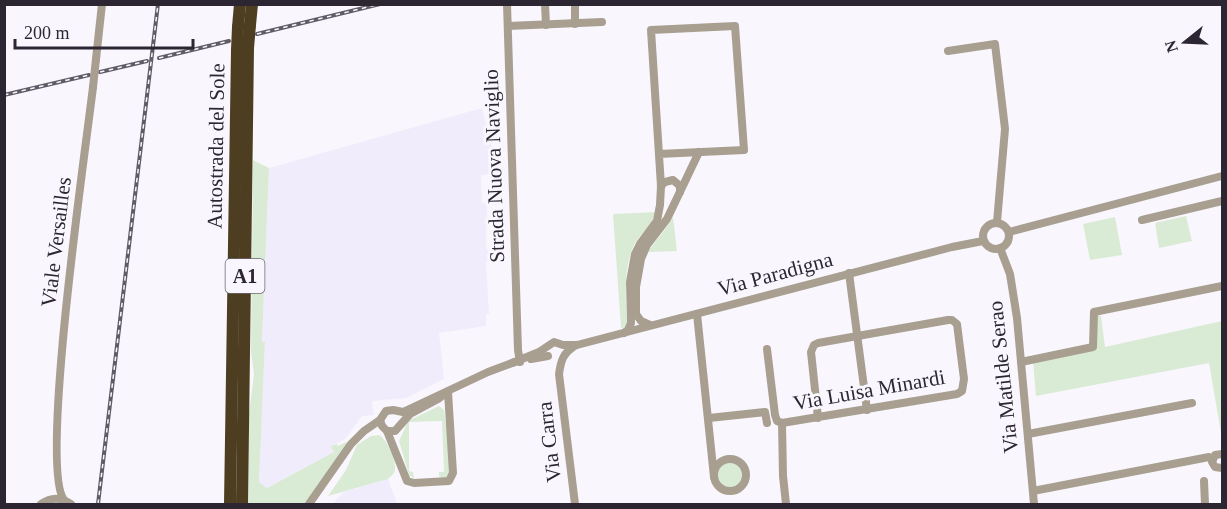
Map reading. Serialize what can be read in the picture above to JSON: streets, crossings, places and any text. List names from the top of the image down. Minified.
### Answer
{"streets":{"highway":["Autostrada del Sole","A1"],"street":["Strada Nuova Naviglio","Viale Versailles","Via Paradigna","Via Matilde Serao","Via Luisa Minardi","Via Carra"]},"crossings":[["Via Paradigna","Via Matilde Serao"],["Via Paradigna","Via Carra"]],"scale_bar":"200 m","north":"left"}
